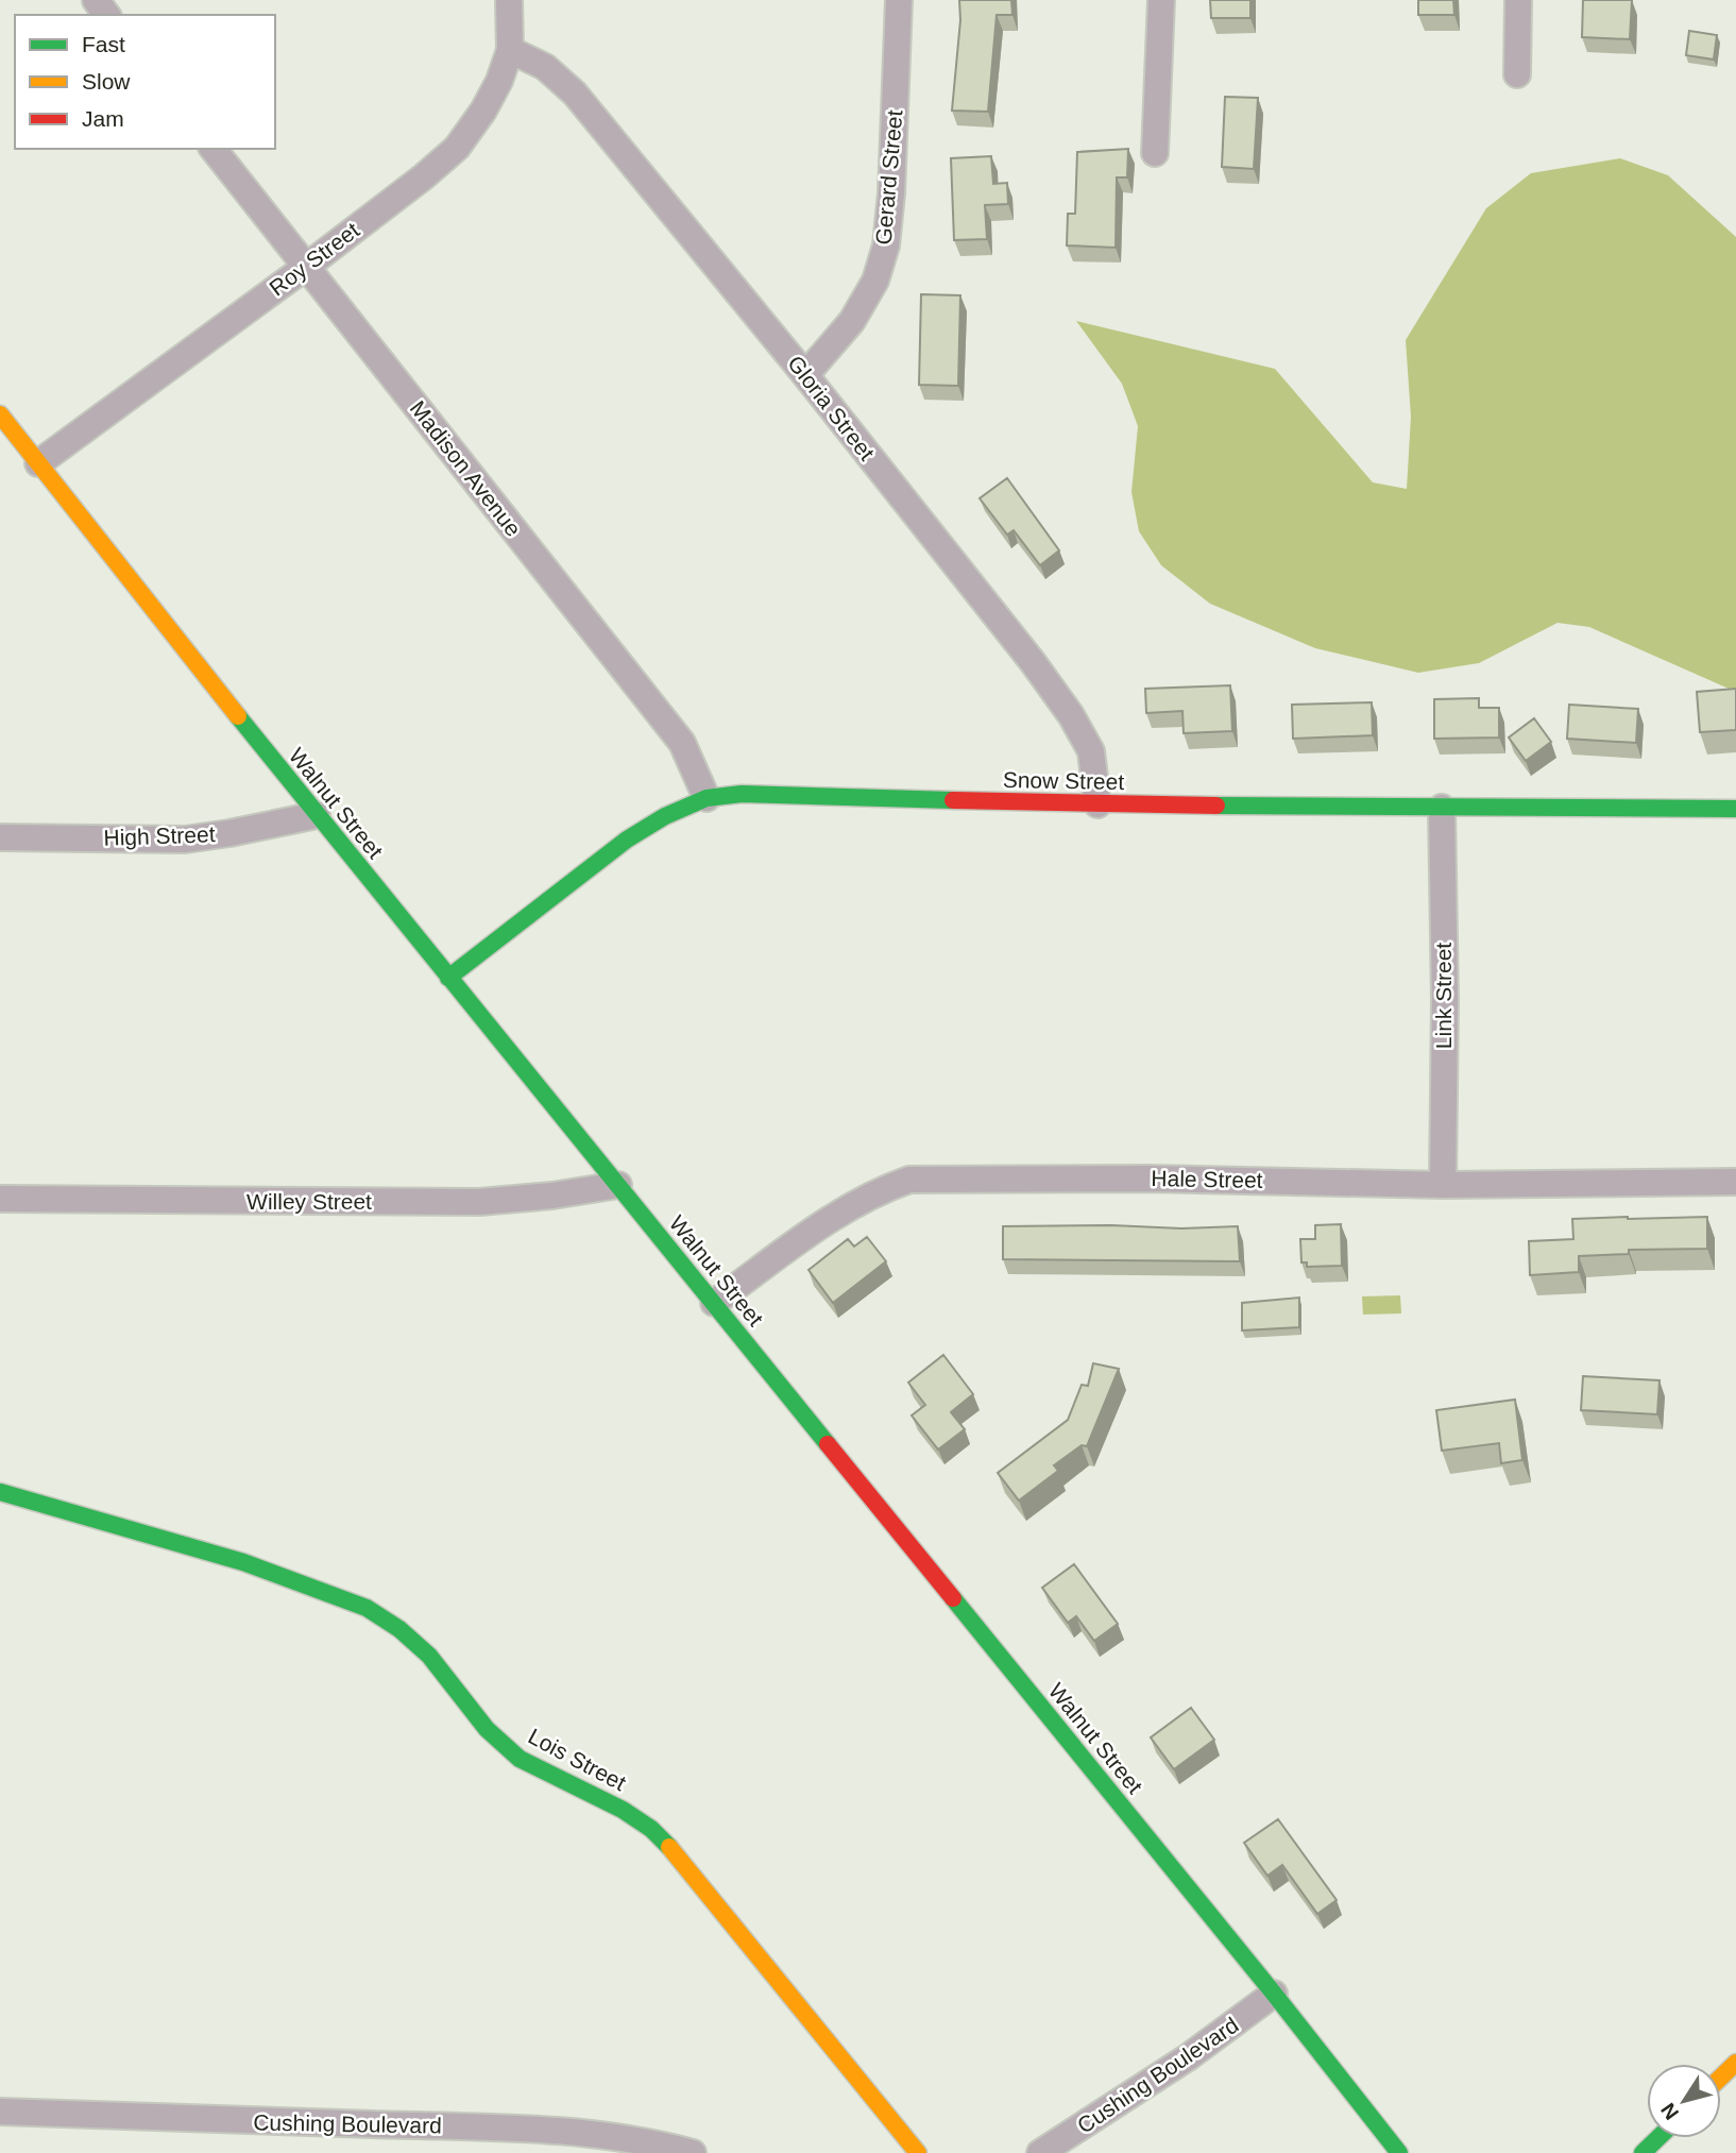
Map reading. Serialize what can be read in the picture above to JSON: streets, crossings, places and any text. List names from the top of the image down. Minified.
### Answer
{"streets":{"main road":["Snow Street","Walnut Street","Lois Street"],"street":["Gerard Street","Roy Street","Gloria Street","Madison Avenue","High Street","Link Street","Hale Street","Willey Street","Cushing Boulevard"]},"crossings":[["Gerard Street","Gloria Street"],["Roy Street","Gloria Street"],["Roy Street","Madison Avenue"],["Roy Street","Walnut Street"],["Gloria Street","Snow Street"],["Madison Avenue","Snow Street"],["Snow Street","Walnut Street"],["Snow Street","Link Street"],["Walnut Street","High Street"],["Walnut Street","Hale Street"],["Walnut Street","Willey Street"],["Walnut Street","Cushing Boulevard"],["Link Street","Hale Street"]],"legend":["Fast","Slow","Jam"],"north":"bottom left"}
